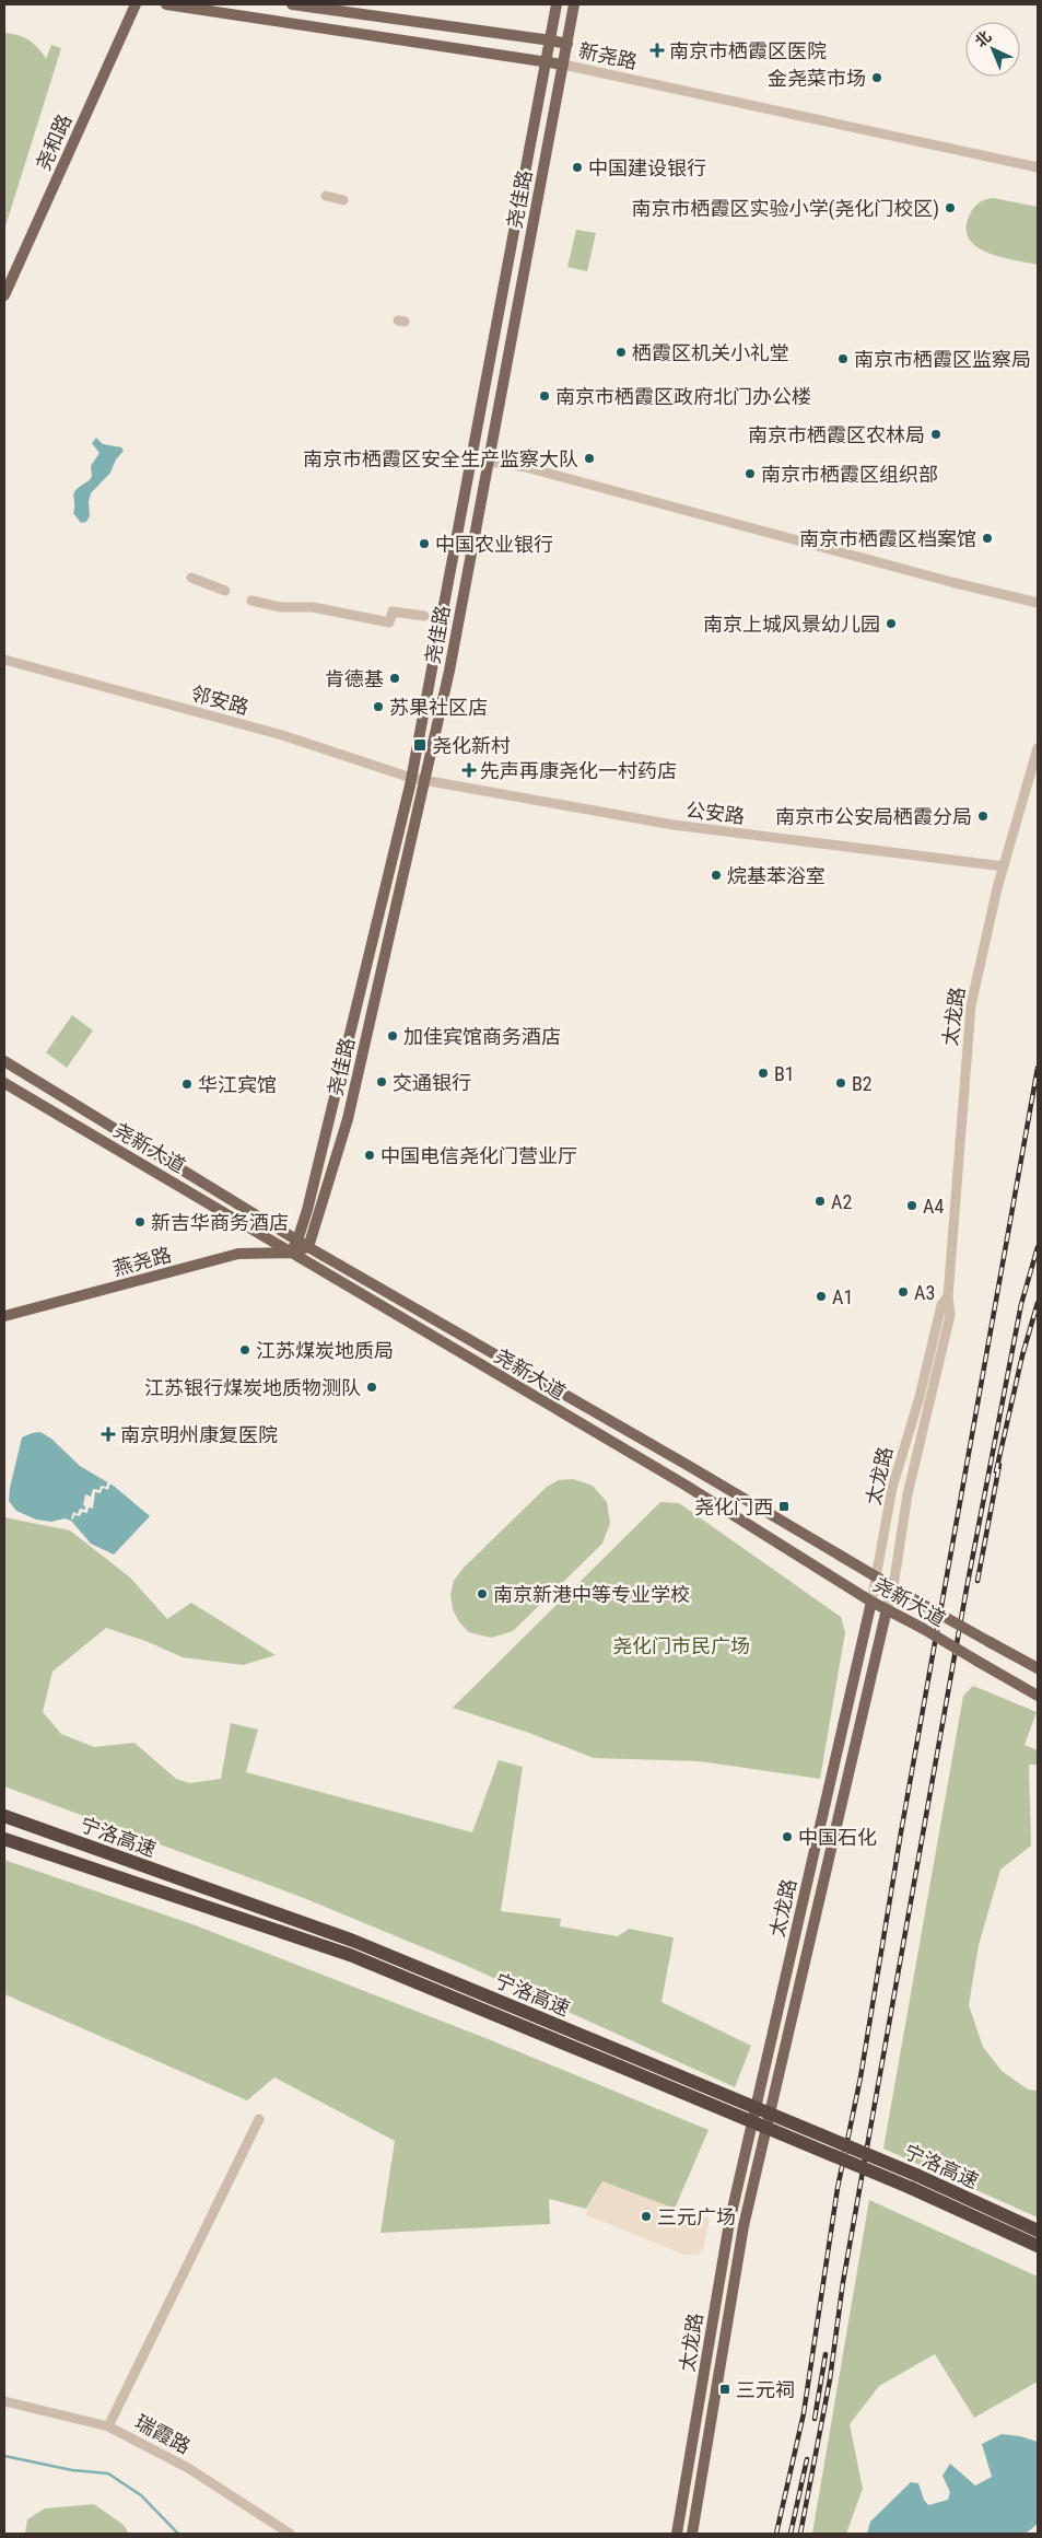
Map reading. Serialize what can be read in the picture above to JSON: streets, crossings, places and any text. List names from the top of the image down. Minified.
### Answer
{"streets":{"highway":["宁洛高速"],"main road":["新尧路","尧和路","尧佳路","太龙路","尧新大道","燕尧路"],"street":["邻安路","公安路","瑞霞路"]},"crossings":[["新尧路","尧佳路"],["尧佳路","邻安路"],["尧佳路","公安路"],["尧佳路","尧新大道"],["尧佳路","燕尧路"],["邻安路","公安路"],["公安路","太龙路"],["太龙路","尧新大道"],["尧新大道","燕尧路"]],"parks":["尧化门市民广场"],"places":{"health":["南京市栖霞区医院","先声再康尧化一村药店","南京明州康复医院"],"other":["金尧菜市场","中国建设银行","南京市栖霞区实验小学(尧化门校区)","栖霞区机关小礼堂","南京市栖霞区监察局","南京市栖霞区政府北门办公楼","南京市栖霞区农林局","南京市栖霞区安全生产监察大队","南京市栖霞区组织部","南京市栖霞区档案馆","中国农业银行","南京上城风景幼儿园","肯德基","苏果社区店","南京市公安局栖霞分局","烷基苯浴室","加佳宾馆商务酒店","B1","交通银行","B2","华江宾馆","中国电信尧化门营业厅","A2","A4","新吉华商务酒店","A3","A1","江苏煤炭地质局","江苏银行煤炭地质物测队","南京新港中等专业学校","中国石化","三元广场"],"transit":["尧化新村","尧化门西","三元祠"]},"north":"top left"}
